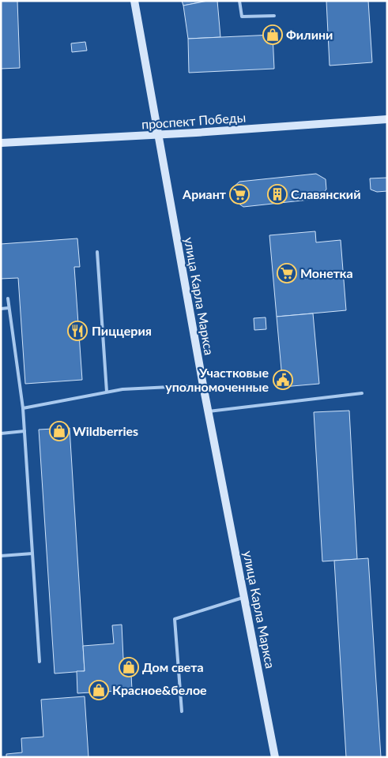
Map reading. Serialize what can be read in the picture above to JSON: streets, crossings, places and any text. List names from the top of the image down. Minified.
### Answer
{"streets":{"main road":["проспект Победы","улица Карла Маркса"]},"crossings":[["проспект Победы","улица Карла Маркса"]],"places":{"shop":["Филини","Wildberries","Дом света","Красное&белое"],"supermarket":["Ариант","Монетка"],"building":["Славянский"],"restaurant":["Пиццерия"],"public building":["Участковые уполномоченные"]}}
